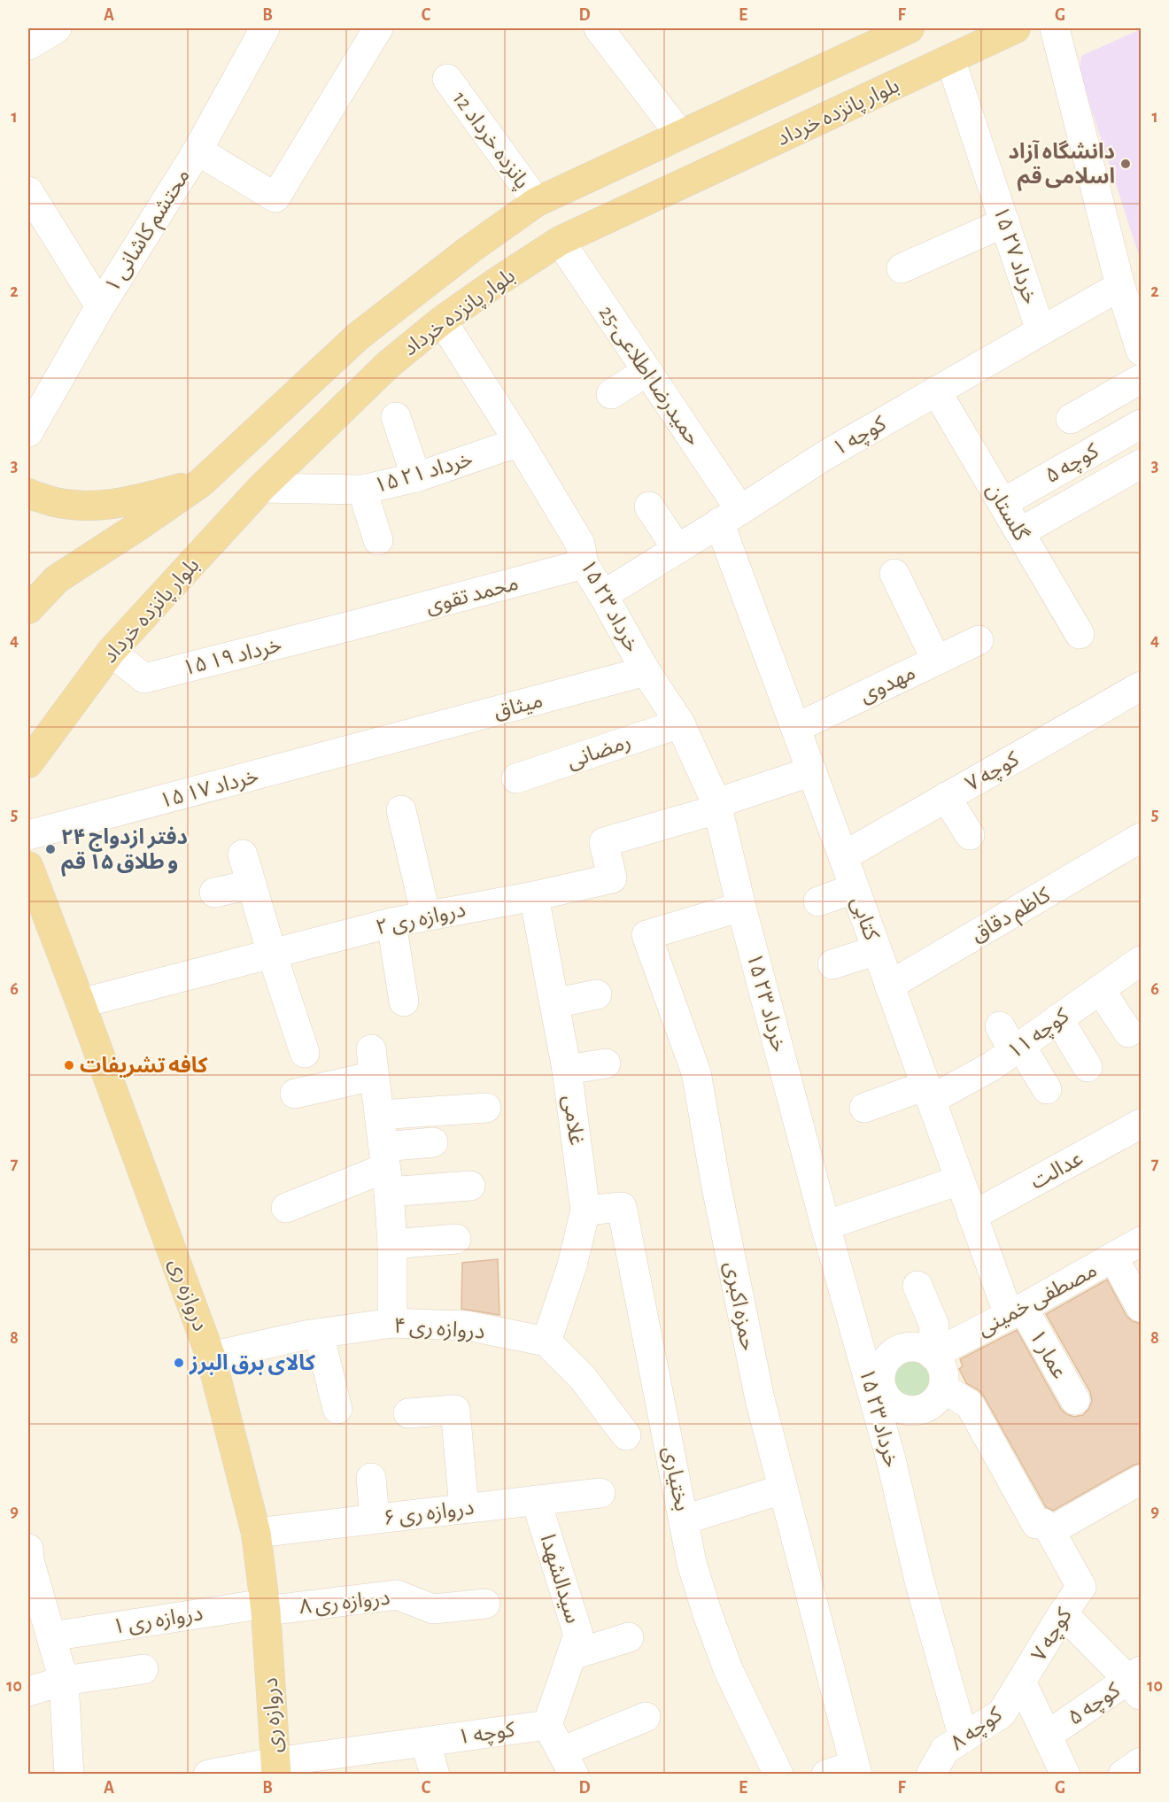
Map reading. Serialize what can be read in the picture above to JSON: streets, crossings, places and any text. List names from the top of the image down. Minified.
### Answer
{"streets":{"main road":["بلوار پانزده خرداد","دروازه ری"],"street":["پانزده خرداد 12","محتشم کاشانی ۱","۱۵ خرداد ۲۷","حمیدرضا اطلاعی-25","کوچه ۱","کوچه ۵","۱۵ خرداد ۲۱","گلستان","محمد تقوی","۱۵ خرداد ۲۳","۱۵ خرداد ۱۹","مهدوی","میثاق","رمضانی","کوچه ۷","۱۵ خرداد ۱۷","کاظم دقاق","دروازه ری ۲","کتابی","کوچه ۱۱","غلامی","عدالت","مصطفی خمینی","حمزه اکبری","دروازه ری ۴","عمار ۱","بختیاری","دروازه ری ۶","سیدالشهدا","دروازه ری ۸","دروازه ری ۱","کوچه ۸"]},"crossings":[["بلوار پانزده خرداد","پانزده خرداد 12"],["بلوار پانزده خرداد","۱۵ خرداد ۲۷"],["بلوار پانزده خرداد","حمیدرضا اطلاعی-25"],["بلوار پانزده خرداد","۱۵ خرداد ۲۱"],["بلوار پانزده خرداد","۱۵ خرداد ۲۳"],["بلوار پانزده خرداد","۱۵ خرداد ۱۹"],["۱۵ خرداد ۲۷","کوچه ۱"],["حمیدرضا اطلاعی-25","کوچه ۱"],["حمیدرضا اطلاعی-25","کتابی"],["کوچه ۱","گلستان"],["کوچه ۱","۱۵ خرداد ۲۳"],["کوچه ۱","کتابی"],["کوچه ۱","دروازه ری"],["کوچه ۱","سیدالشهدا"],["کوچه ۵","گلستان"],["۱۵ خرداد ۲۱","۱۵ خرداد ۲۳"],["محمد تقوی","۱۵ خرداد ۲۳"],["محمد تقوی","۱۵ خرداد ۱۹"],["۱۵ خرداد ۲۳","میثاق"],["۱۵ خرداد ۲۳","رمضانی"],["۱۵ خرداد ۲۳","دروازه ری ۲"],["۱۵ خرداد ۲۳","مصطفی خمینی"],["۱۵ خرداد ۲۳","حمزه اکبری"],["۱۵ خرداد ۲۳","کوچه ۸"],["مهدوی","کتابی"],["میثاق","۱۵ خرداد ۱۷"],["کوچه ۷","کتابی"],["کوچه ۷","کوچه ۸"],["کاظم دقاق","کتابی"],["دروازه ری ۲","غلامی"],["دروازه ری ۲","دروازه ری"],["کتابی","کوچه ۱۱"],["کتابی","عدالت"],["کتابی","مصطفی خمینی"],["کتابی","عمار ۱"],["غلامی","دروازه ری ۴"],["غلامی","بختیاری"],["دروازه ری","دروازه ری ۴"],["دروازه ری","دروازه ری ۶"],["دروازه ری","دروازه ری ۸"],["دروازه ری","دروازه ری ۱"],["مصطفی خمینی","عمار ۱"],["دروازه ری ۶","سیدالشهدا"],["دروازه ری ۸","دروازه ری ۱"]],"places":["دانشگاه آزاد اسلامی قم","دفتر ازدواج ۲۴ و طلاق ۱۵ قم","کافه تشریفات","کالای برق البرز"],"grid":{"columns":["A","B","C","D","E","F","G"],"rows":["1","2","3","4","5","6","7","8","9","10"]}}
